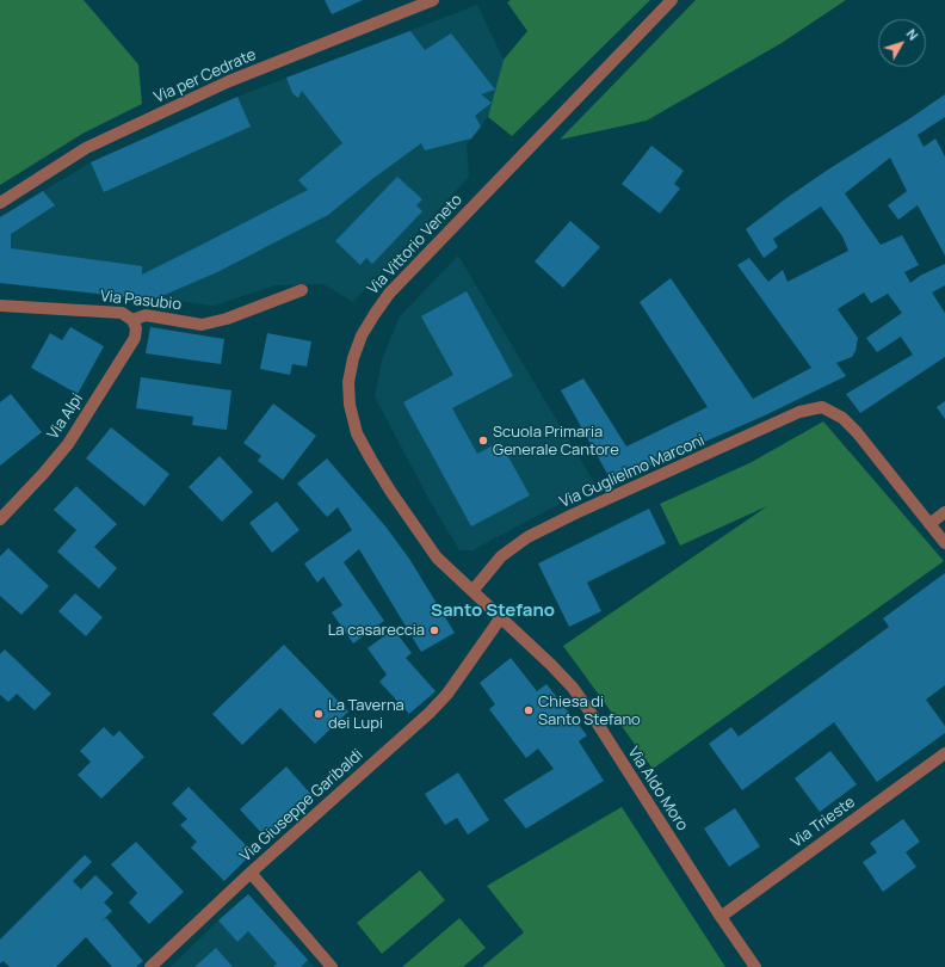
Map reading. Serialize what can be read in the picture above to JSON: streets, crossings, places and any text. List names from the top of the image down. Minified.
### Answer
{"streets":{"street":["Via per Cedrate","Via Vittorio Veneto","Via Pasubio","Via Alpi","Via Guglielmo Marconi","Via Aldo Moro","Via Giuseppe Garibaldi","Via Trieste"]},"crossings":[["Via Vittorio Veneto","Via Guglielmo Marconi"],["Via Vittorio Veneto","Via Aldo Moro"],["Via Vittorio Veneto","Via Giuseppe Garibaldi"],["Via Pasubio","Via Alpi"],["Via Aldo Moro","Via Giuseppe Garibaldi"],["Via Aldo Moro","Via Trieste"]],"districts":["Santo Stefano"],"places":["Scuola Primaria Generale Cantore","La casareccia","Chiesa di Santo Stefano","La Taverna dei Lupi"],"north":"top right"}
